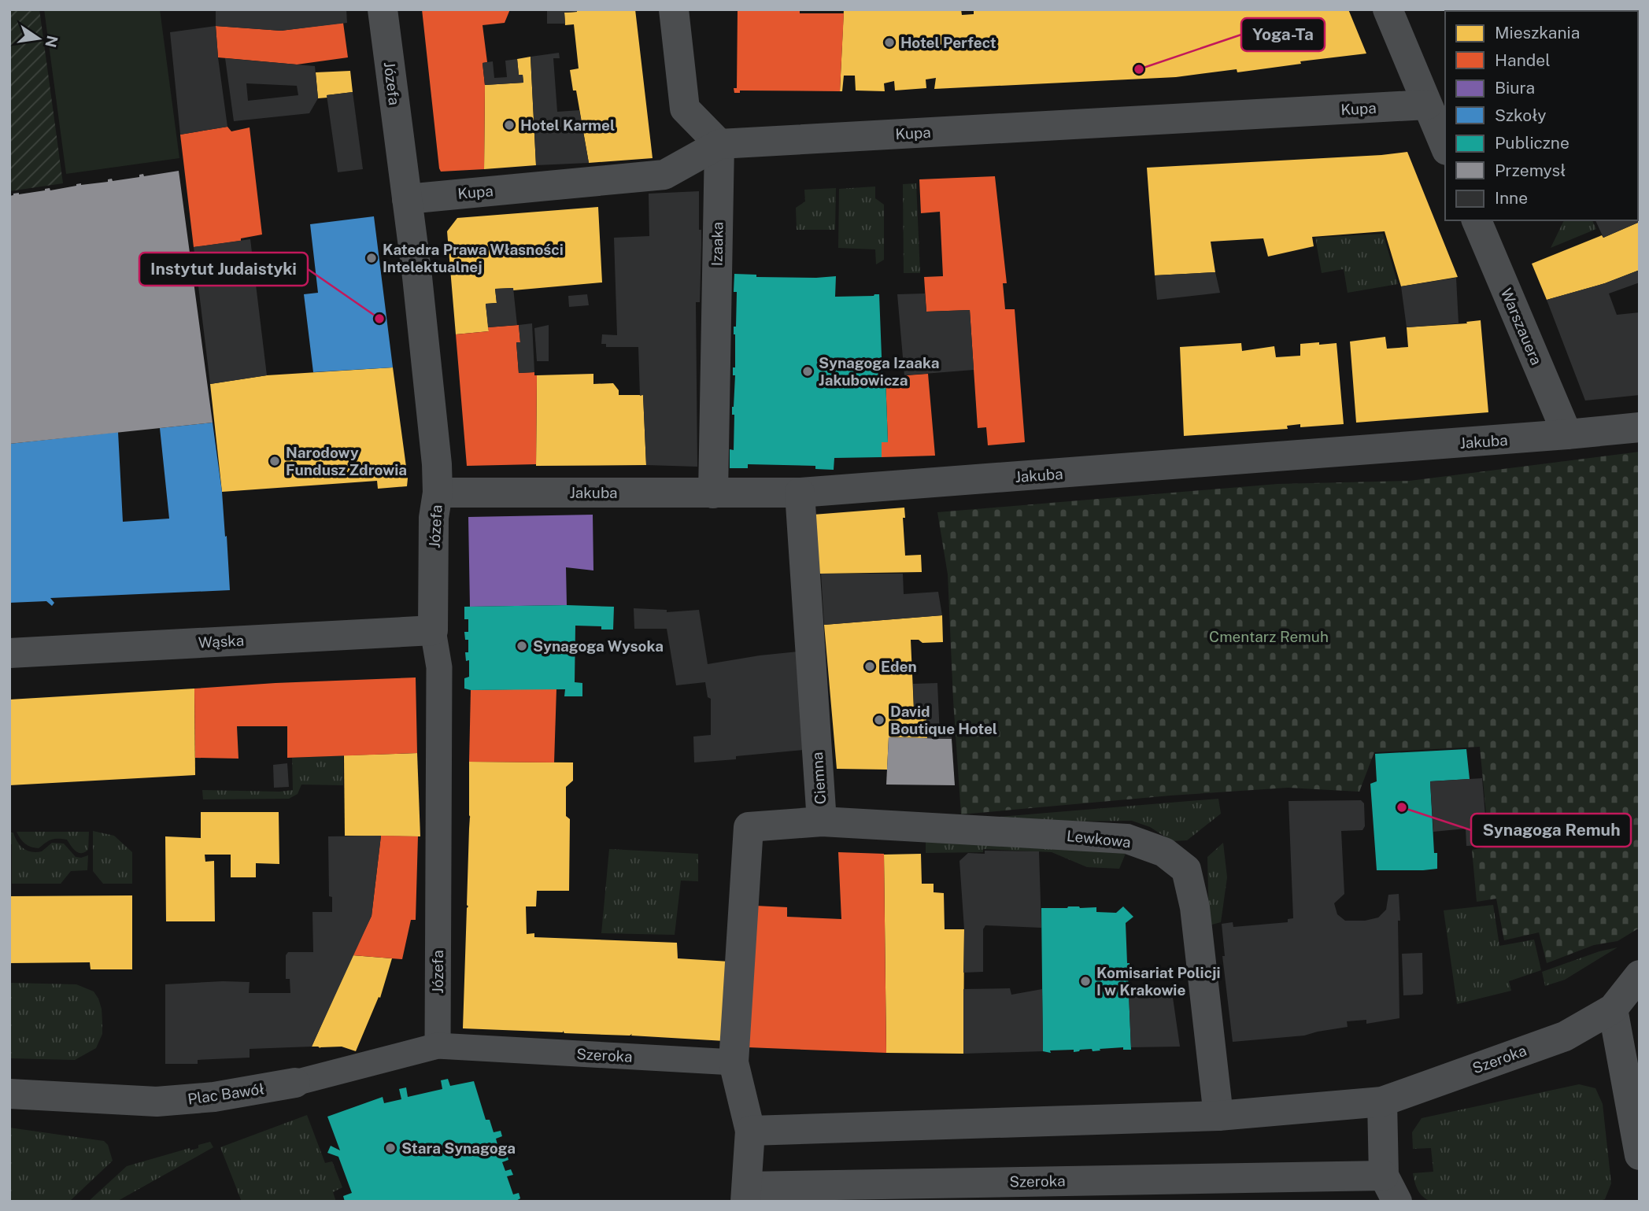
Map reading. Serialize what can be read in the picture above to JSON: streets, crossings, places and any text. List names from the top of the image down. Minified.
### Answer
{"streets":{"street":["Józefa","Kupa","Izaaka","Warszauera","Jakuba","Wąska","Ciemna","Lewkowa","Szeroka","Plac Bawół"]},"crossings":[["Józefa","Kupa"],["Józefa","Jakuba"],["Józefa","Wąska"],["Józefa","Szeroka"],["Józefa","Plac Bawół"],["Kupa","Izaaka"],["Izaaka","Jakuba"],["Warszauera","Jakuba"],["Jakuba","Ciemna"],["Ciemna","Lewkowa"],["Ciemna","Szeroka"],["Lewkowa","Szeroka"],["Szeroka","Plac Bawół"]],"parks":["Cmentarz Remuh"],"places":["Hotel Perfect","Yoga-Ta","Hotel Karmel","Katedra Prawa Własności Intelektualnej","Instytut Judaistyki","Synagoga Izaaka Jakubowicza","Narodowy Fundusz Zdrowia","Synagoga Wysoka","Eden","David Boutique Hotel","Synagoga Remuh","Komisariat Policji I w Krakowie","Stara Synagoga"],"legend":["Mieszkania","Handel","Biura","Szkoły","Publiczne","Przemysł","Inne"],"north":"right"}
